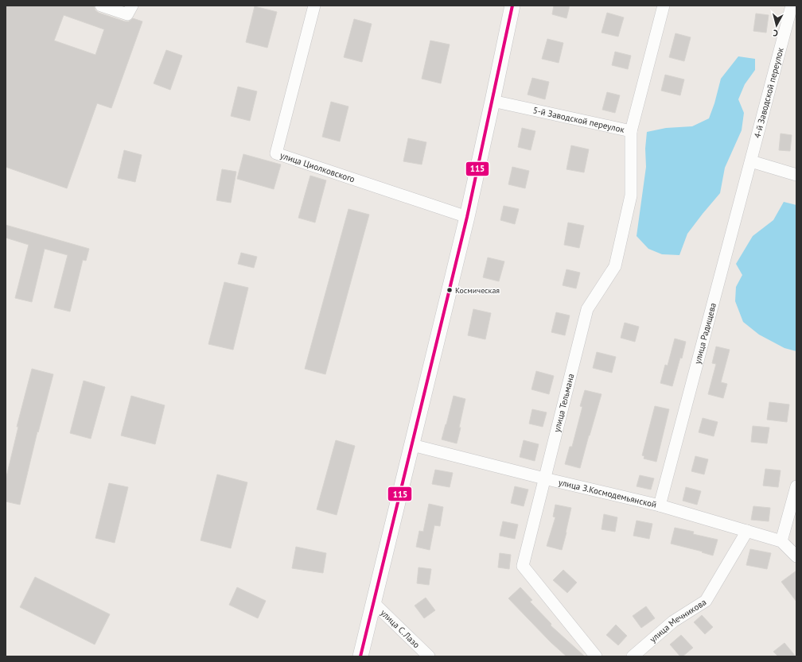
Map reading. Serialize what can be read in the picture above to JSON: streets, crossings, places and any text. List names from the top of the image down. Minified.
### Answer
{"streets":{"street":["4-й Заводской переулок","5-й Заводской переулок","улица Циолковского","улица Радищева","улица Тельмана","улица З.Космодемьянской","улица Мечникова","улица С.Лазо"]},"crossings":[["4-й Заводской переулок","улица Радищева"],["5-й Заводской переулок","улица Тельмана"],["5-й Заводской переулок","улица С.Лазо"],["улица Циолковского","улица С.Лазо"],["улица Радищева","улица З.Космодемьянской"],["улица Тельмана","улица З.Космодемьянской"],["улица З.Космодемьянской","улица Мечникова"],["улица З.Космодемьянской","улица С.Лазо"]],"places":["Космическая"],"lines":["transit line 115"],"north":"bottom"}
